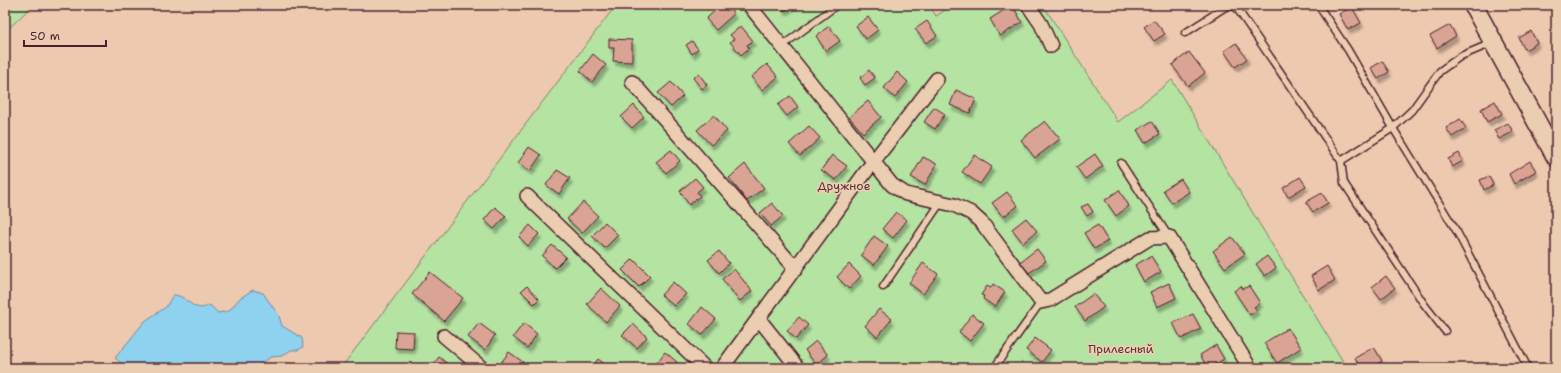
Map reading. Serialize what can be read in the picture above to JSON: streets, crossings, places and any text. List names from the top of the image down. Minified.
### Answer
{"parks":["Дружное","Прилесный"],"scale_bar":"50 m"}
